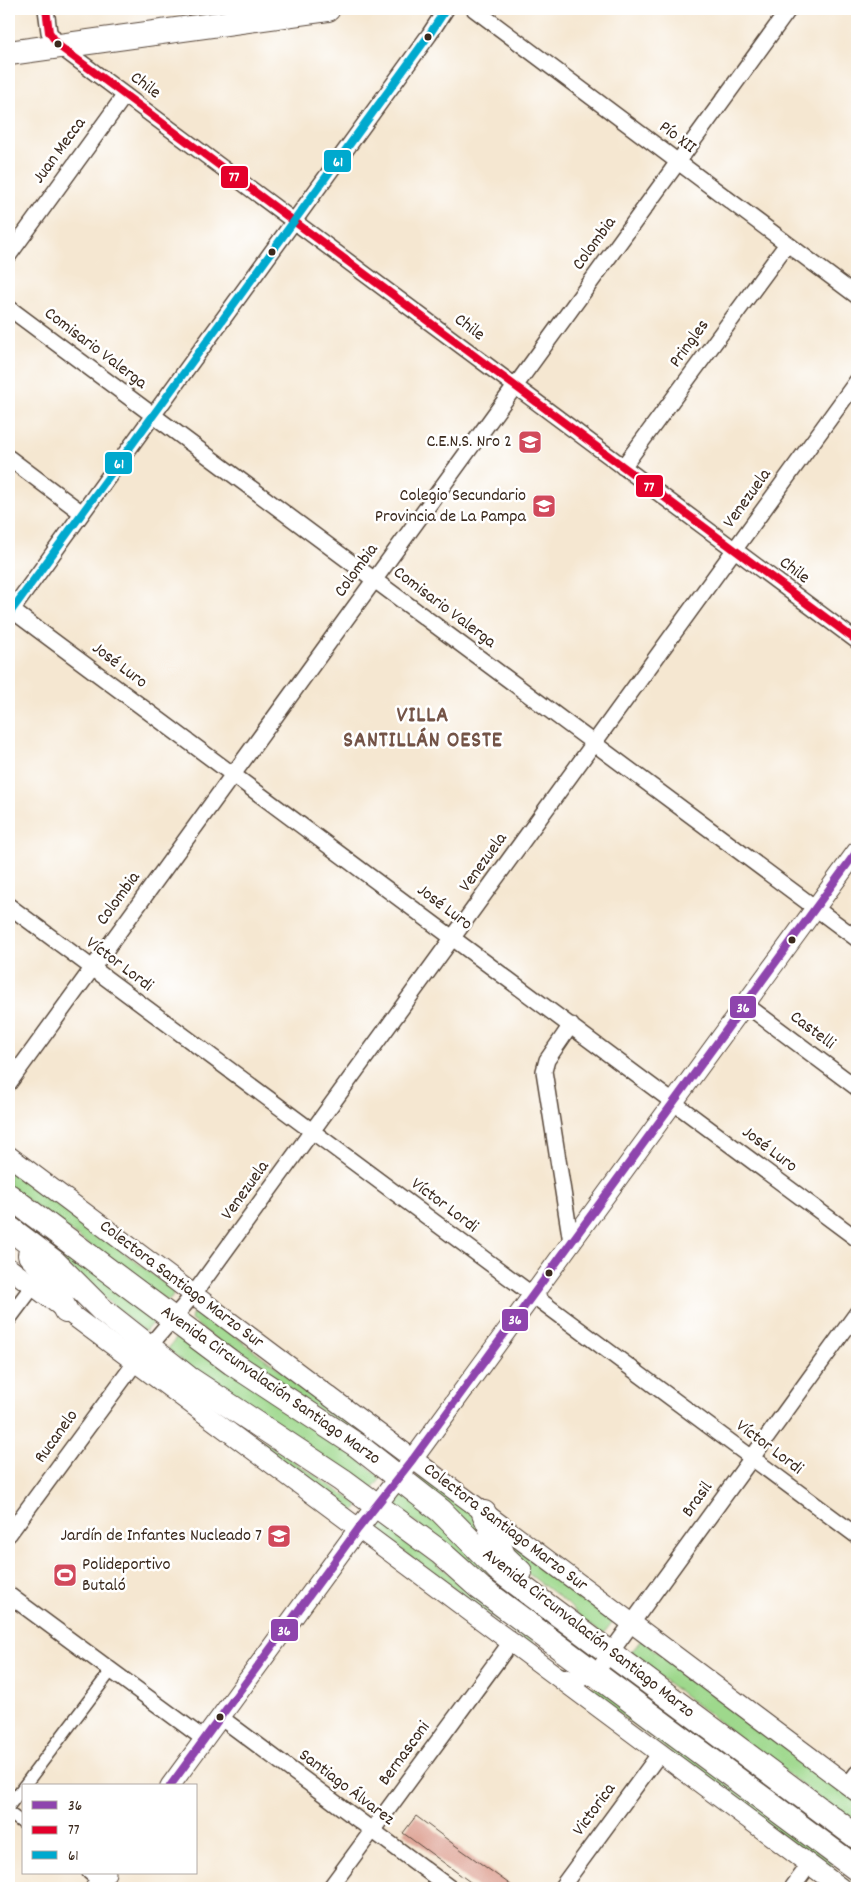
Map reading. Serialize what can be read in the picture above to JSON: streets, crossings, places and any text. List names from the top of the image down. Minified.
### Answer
{"streets":{"main road":["Avenida Circunvalación Santiago Marzo"],"street":["Chile","Pío XII","Juan Mecca","Colombia","Pringles","Comisario Valerga","Venezuela","José Luro","Víctor Lordi","Castelli","Colectora Santiago Marzo Sur","Rucanelo","Brasil","Bernasconi","Santiago Álvarez","Victorica"]},"crossings":[["Chile","Juan Mecca"],["Chile","Colombia"],["Chile","Pringles"],["Chile","Venezuela"],["Pío XII","Colombia"],["Pío XII","Pringles"],["Colombia","Comisario Valerga"],["Colombia","José Luro"],["Colombia","Víctor Lordi"],["Comisario Valerga","Venezuela"],["Venezuela","José Luro"],["Venezuela","Víctor Lordi"],["Venezuela","Colectora Santiago Marzo Sur"],["Venezuela","Avenida Circunvalación Santiago Marzo"],["Venezuela","Rucanelo"],["Víctor Lordi","Brasil"],["Colectora Santiago Marzo Sur","Brasil"],["Avenida Circunvalación Santiago Marzo","Rucanelo"],["Avenida Circunvalación Santiago Marzo","Brasil"],["Bernasconi","Santiago Álvarez"]],"districts":["VILLA SANTILLÁN OESTE"],"places":{"school or university":["C.E.N.S. Nro 2","Colegio Secundario Provincia de La Pampa","Jardín de Infantes Nucleado 7"],"sports":["Polideportivo Butaló"]},"lines":["transit line 77","transit line 61","transit line 36"],"legend":["36","77","61"]}
